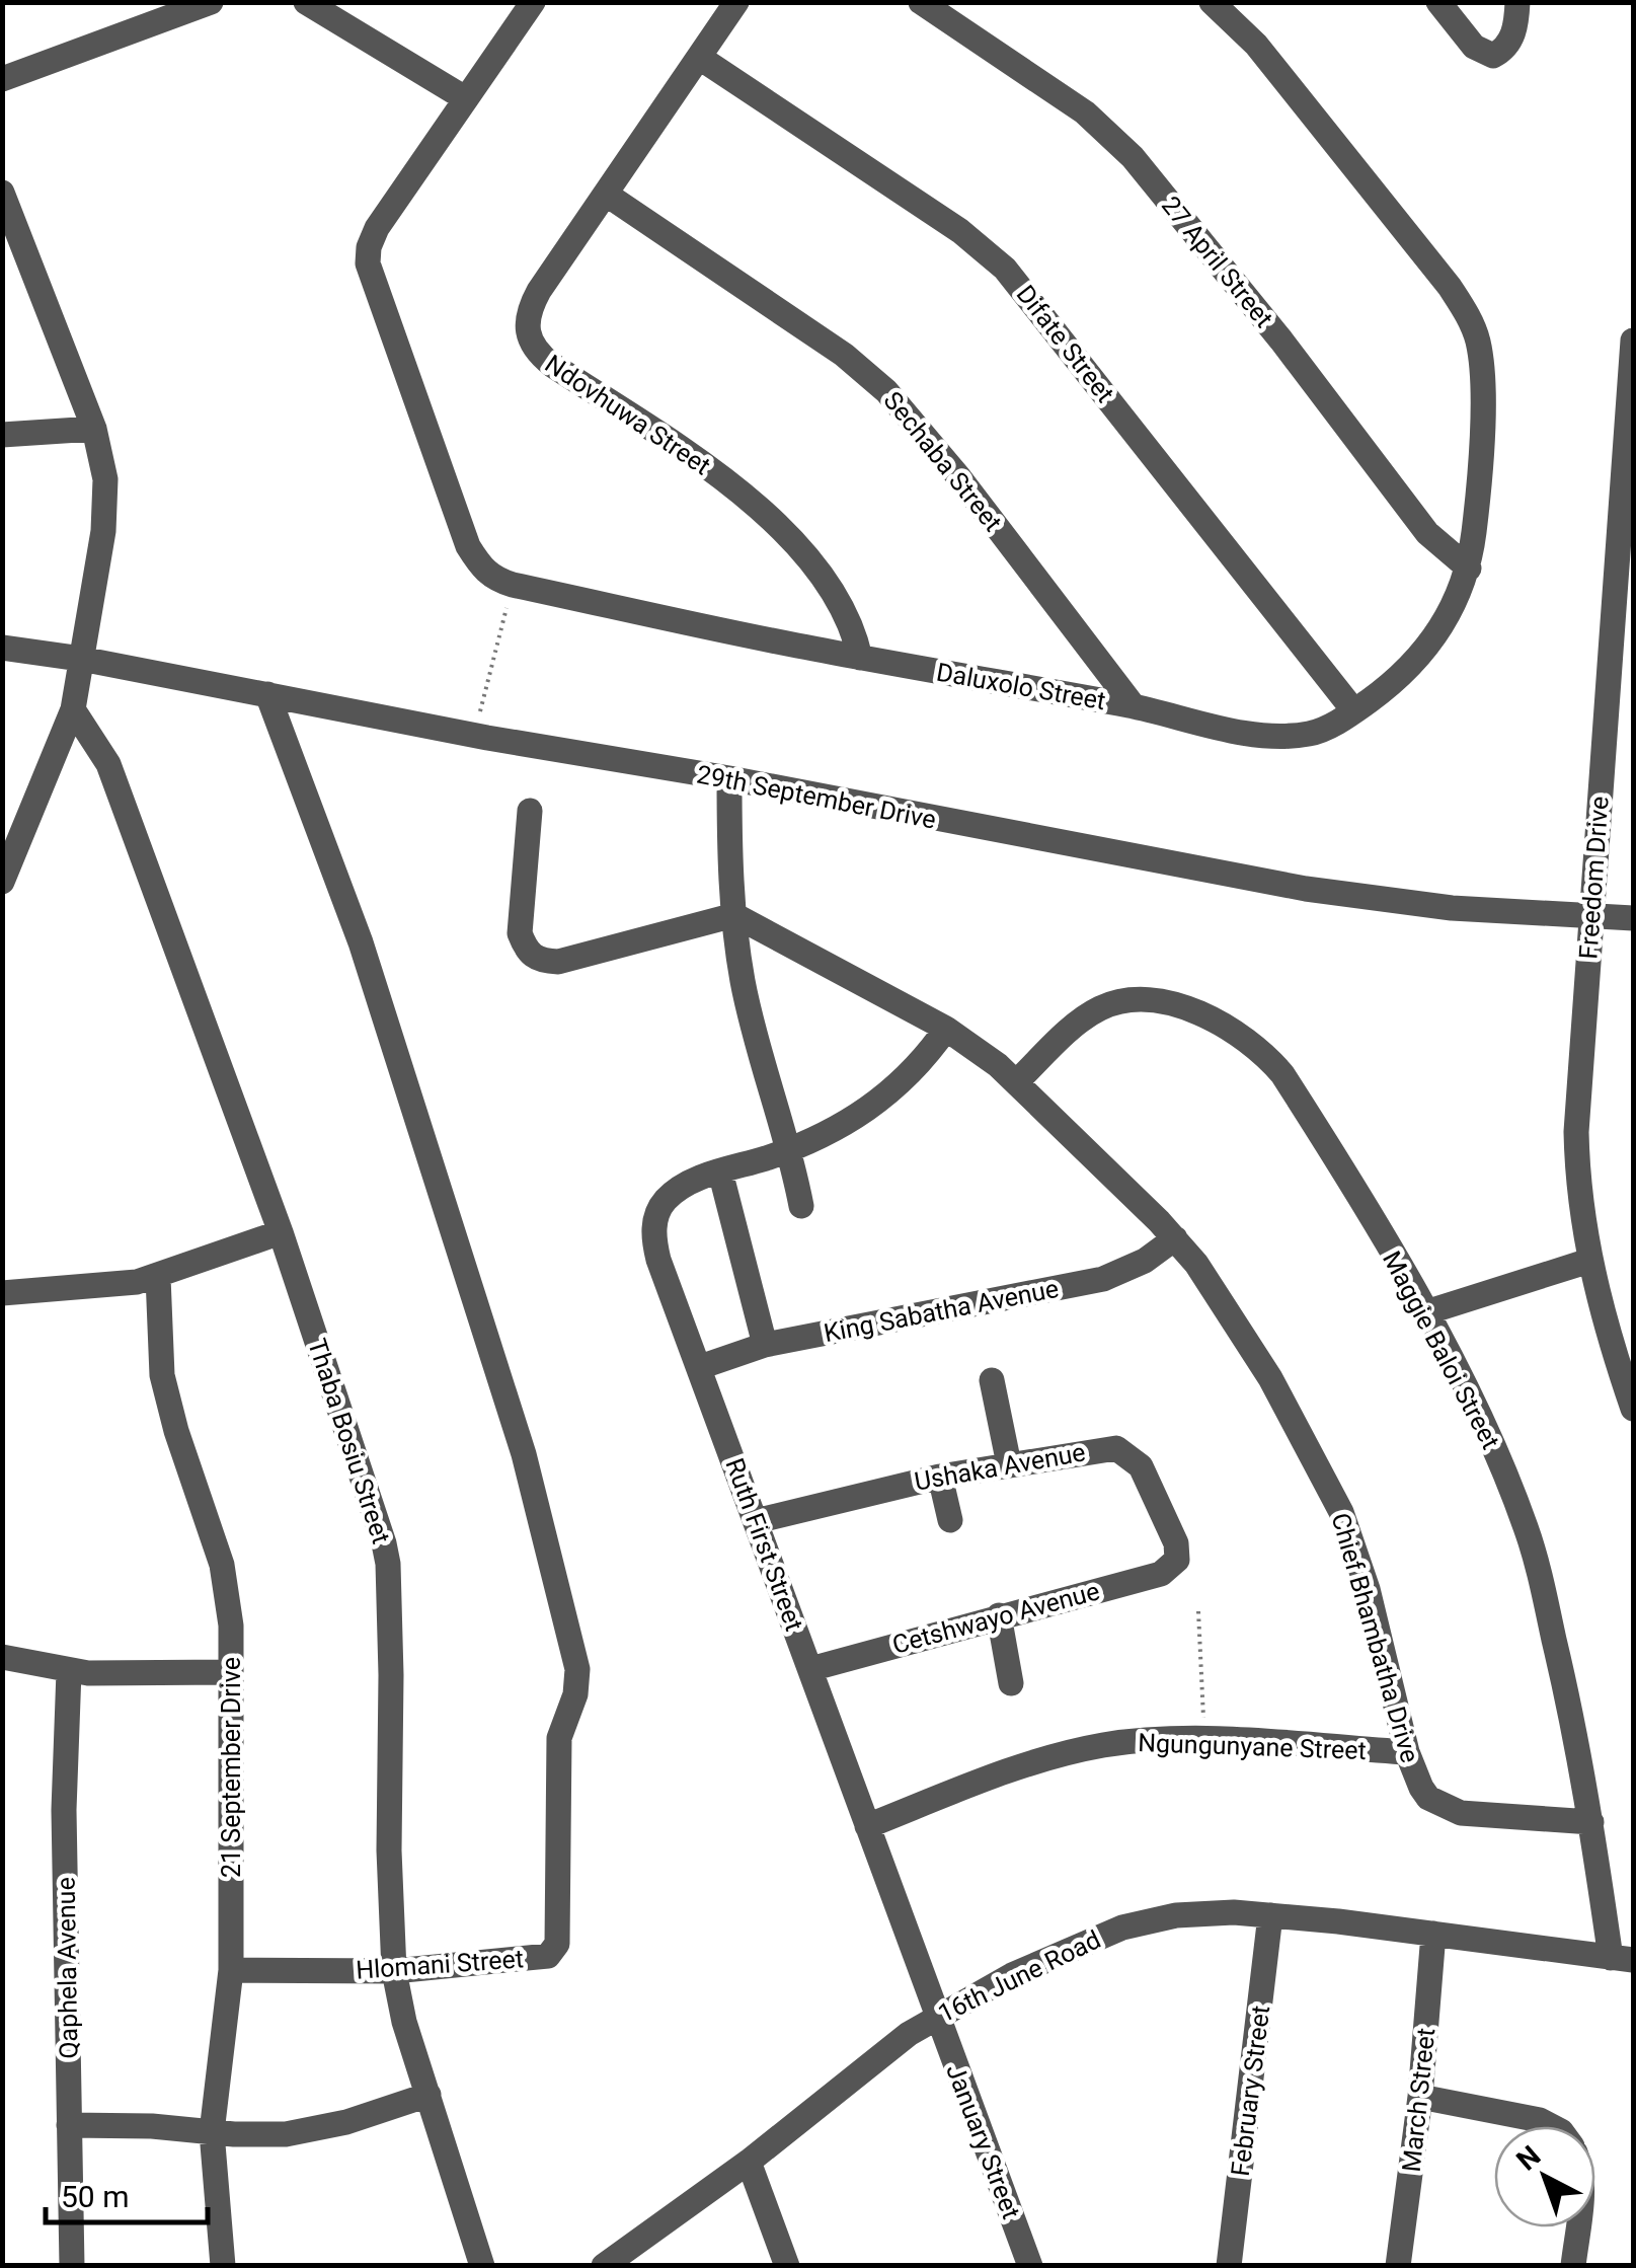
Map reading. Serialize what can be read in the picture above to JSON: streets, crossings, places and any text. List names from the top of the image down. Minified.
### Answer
{"streets":{"street":["27 April Street","Difate Street","Ndovhuwa Street","Sechaba Street","Daluxolo Street","29th September Drive","Freedom Drive","King Sabatha Avenue","Maggie Baloi Street","Thaba Bosiu Street","Ushaka Avenue","Ruth First Street","Cetshwayo Avenue","Chief Bhambatha Drive","Ngungunyane Street","21 September Drive","Hlomani Street","Qaphela Avenue","16th June Road","February Street","March Street","January Street"]},"crossings":[["27 April Street","Daluxolo Street"],["Difate Street","Ndovhuwa Street"],["Difate Street","Daluxolo Street"],["Ndovhuwa Street","Sechaba Street"],["Ndovhuwa Street","Daluxolo Street"],["Sechaba Street","Daluxolo Street"],["29th September Drive","Freedom Drive"],["29th September Drive","Hlomani Street"],["King Sabatha Avenue","Ruth First Street"],["King Sabatha Avenue","Chief Bhambatha Drive"],["Maggie Baloi Street","Chief Bhambatha Drive"],["Maggie Baloi Street","16th June Road"],["Thaba Bosiu Street","Hlomani Street"],["Ushaka Avenue","Ruth First Street"],["Ushaka Avenue","Cetshwayo Avenue"],["Ruth First Street","Cetshwayo Avenue"],["Ruth First Street","Ngungunyane Street"],["Ruth First Street","16th June Road"],["Ruth First Street","January Street"],["Chief Bhambatha Drive","Ngungunyane Street"],["21 September Drive","Hlomani Street"],["16th June Road","February Street"],["16th June Road","March Street"],["16th June Road","January Street"]],"scale_bar":"50 m","north":"top left"}
